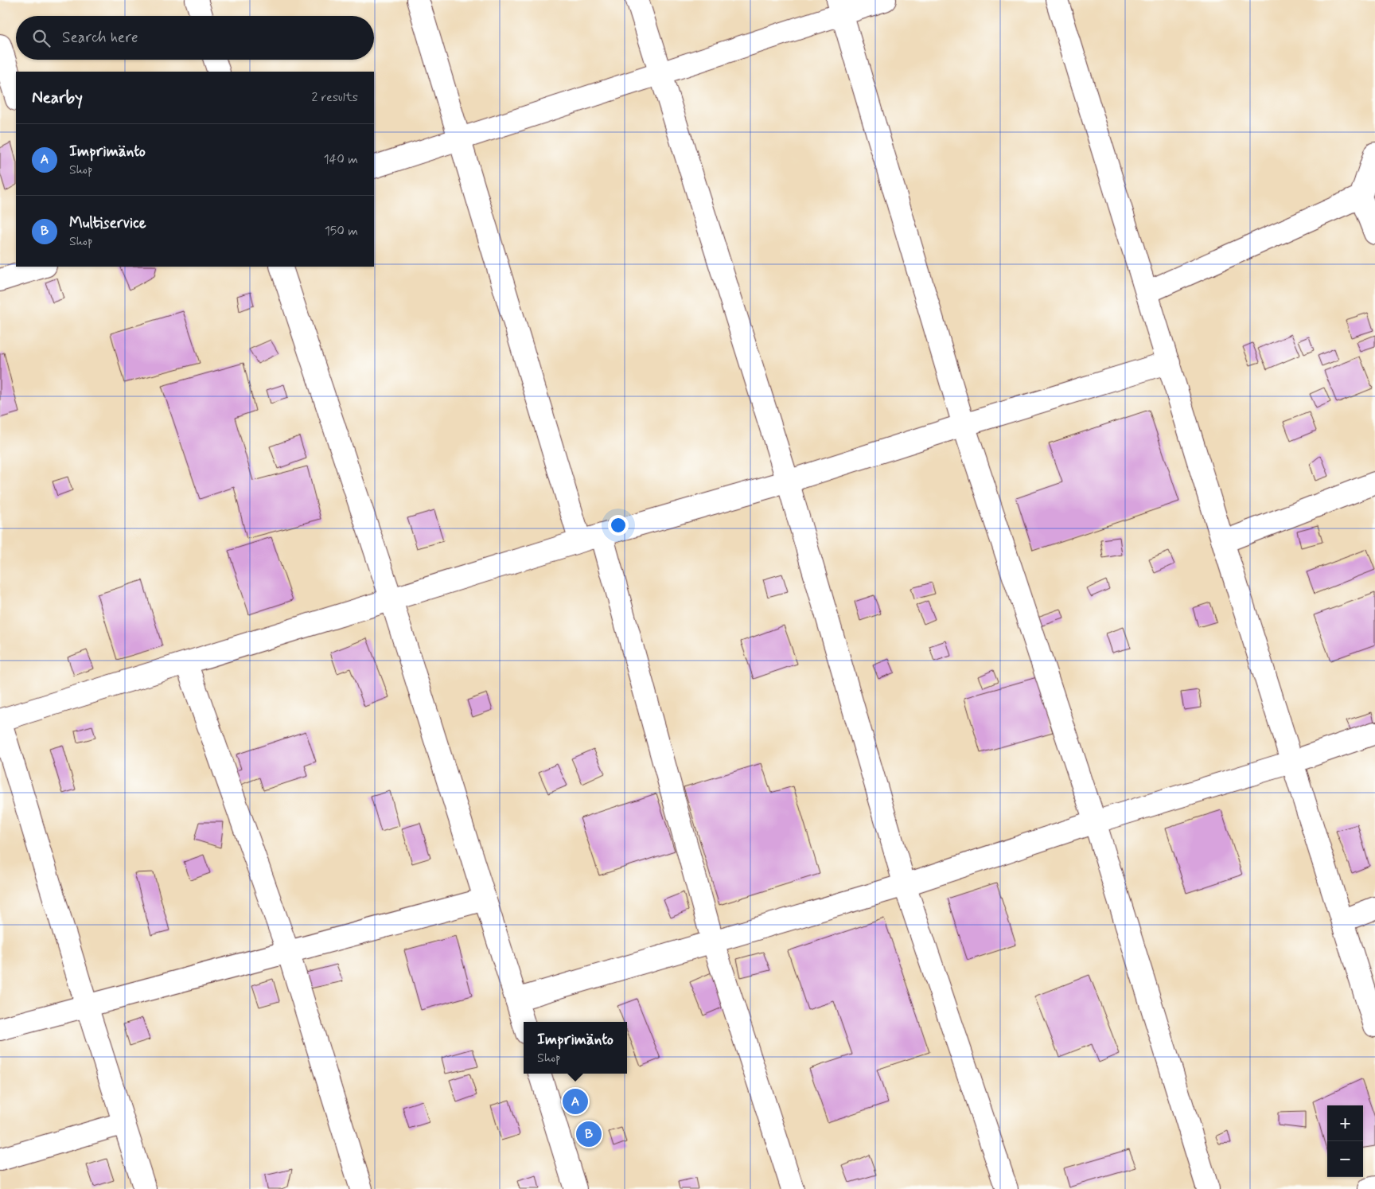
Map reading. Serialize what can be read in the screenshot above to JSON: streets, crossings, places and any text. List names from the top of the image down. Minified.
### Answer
{"page":{"search":"Search here","heading":["Nearby","2 results"],"list":[{"mark":"A","name":"Imprimänto","note":"Shop","value":"140 m"},{"mark":"B","name":"Multiservice","note":"Shop","value":"150 m"}],"popup":["Imprimänto","Shop"],"pins":["A","B"],"map_buttons":["+","−"]}}
